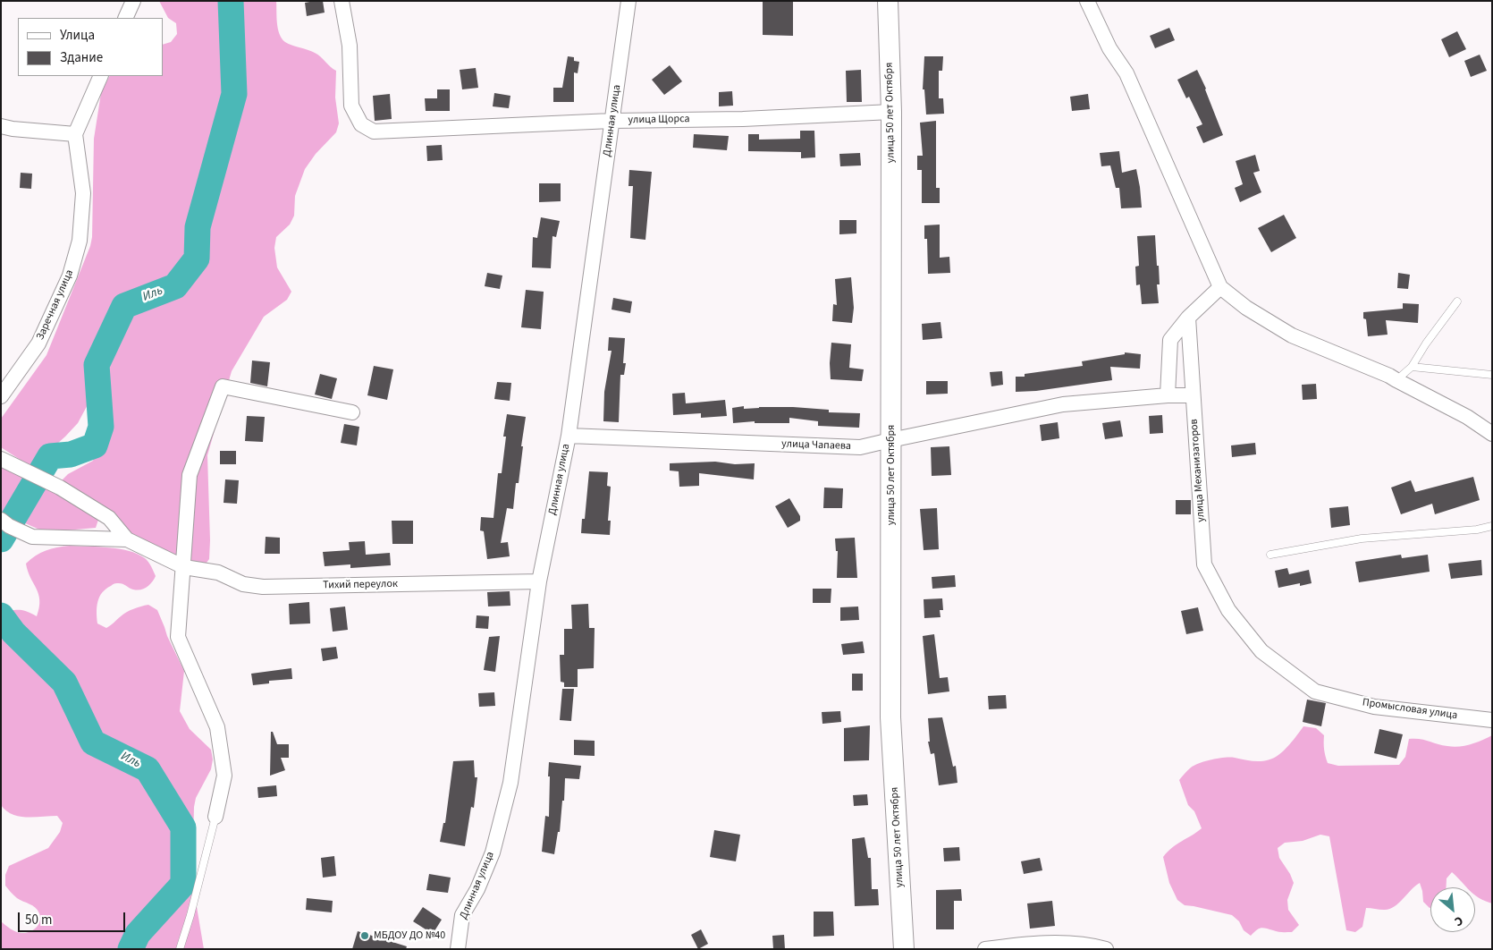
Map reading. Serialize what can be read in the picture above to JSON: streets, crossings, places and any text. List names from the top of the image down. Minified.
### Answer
{"streets":{"street":["улица 50 лет Октября","улица Щорса","Длинная улица","Заречная улица","улица Чапаева","улица Механизаторов","Тихий переулок","Промысловая улица"]},"crossings":[["улица 50 лет Октября","улица Щорса"],["улица 50 лет Октября","улица Чапаева"],["улица Щорса","Длинная улица"],["Длинная улица","улица Чапаева"],["Длинная улица","Тихий переулок"],["улица Чапаева","улица Механизаторов"],["улица Механизаторов","Промысловая улица"]],"water":["Иль"],"places":["МБДОУ ДО №40"],"legend":["Улица","Здание"],"scale_bar":"50 m","north":"bottom right"}
